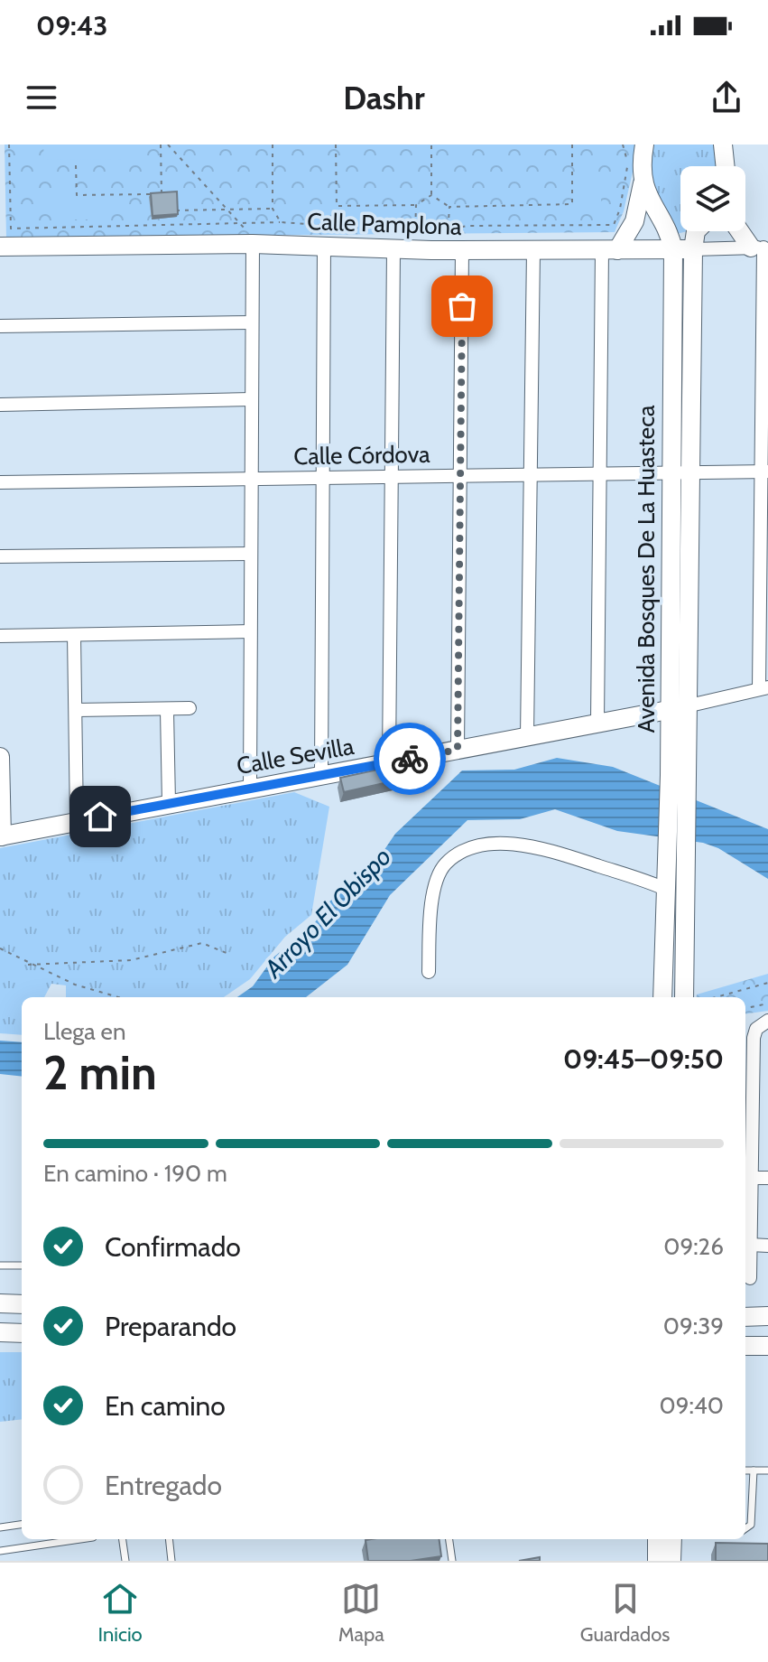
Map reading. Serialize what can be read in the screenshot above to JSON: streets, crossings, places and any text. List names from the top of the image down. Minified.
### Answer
{"streets":{"street":["Calle Pamplona","Calle Córdova","Avenida Bosques De La Huasteca","Calle Sevilla"]},"crossings":[["Calle Pamplona","Avenida Bosques De La Huasteca"],["Calle Córdova","Avenida Bosques De La Huasteca"],["Avenida Bosques De La Huasteca","Calle Sevilla"]],"water":["Arroyo El Obispo"],"page":{"status":"09:43","header":"Dashr","heading":["2 min","Llega en","09:45–09:50"],"bar":"En camino · 190 m","list":[["Confirmado","09:26"],["Preparando","09:39"],["En camino","09:40"],"Entregado"],"tabs":["Inicio","Mapa","Guardados"]}}
